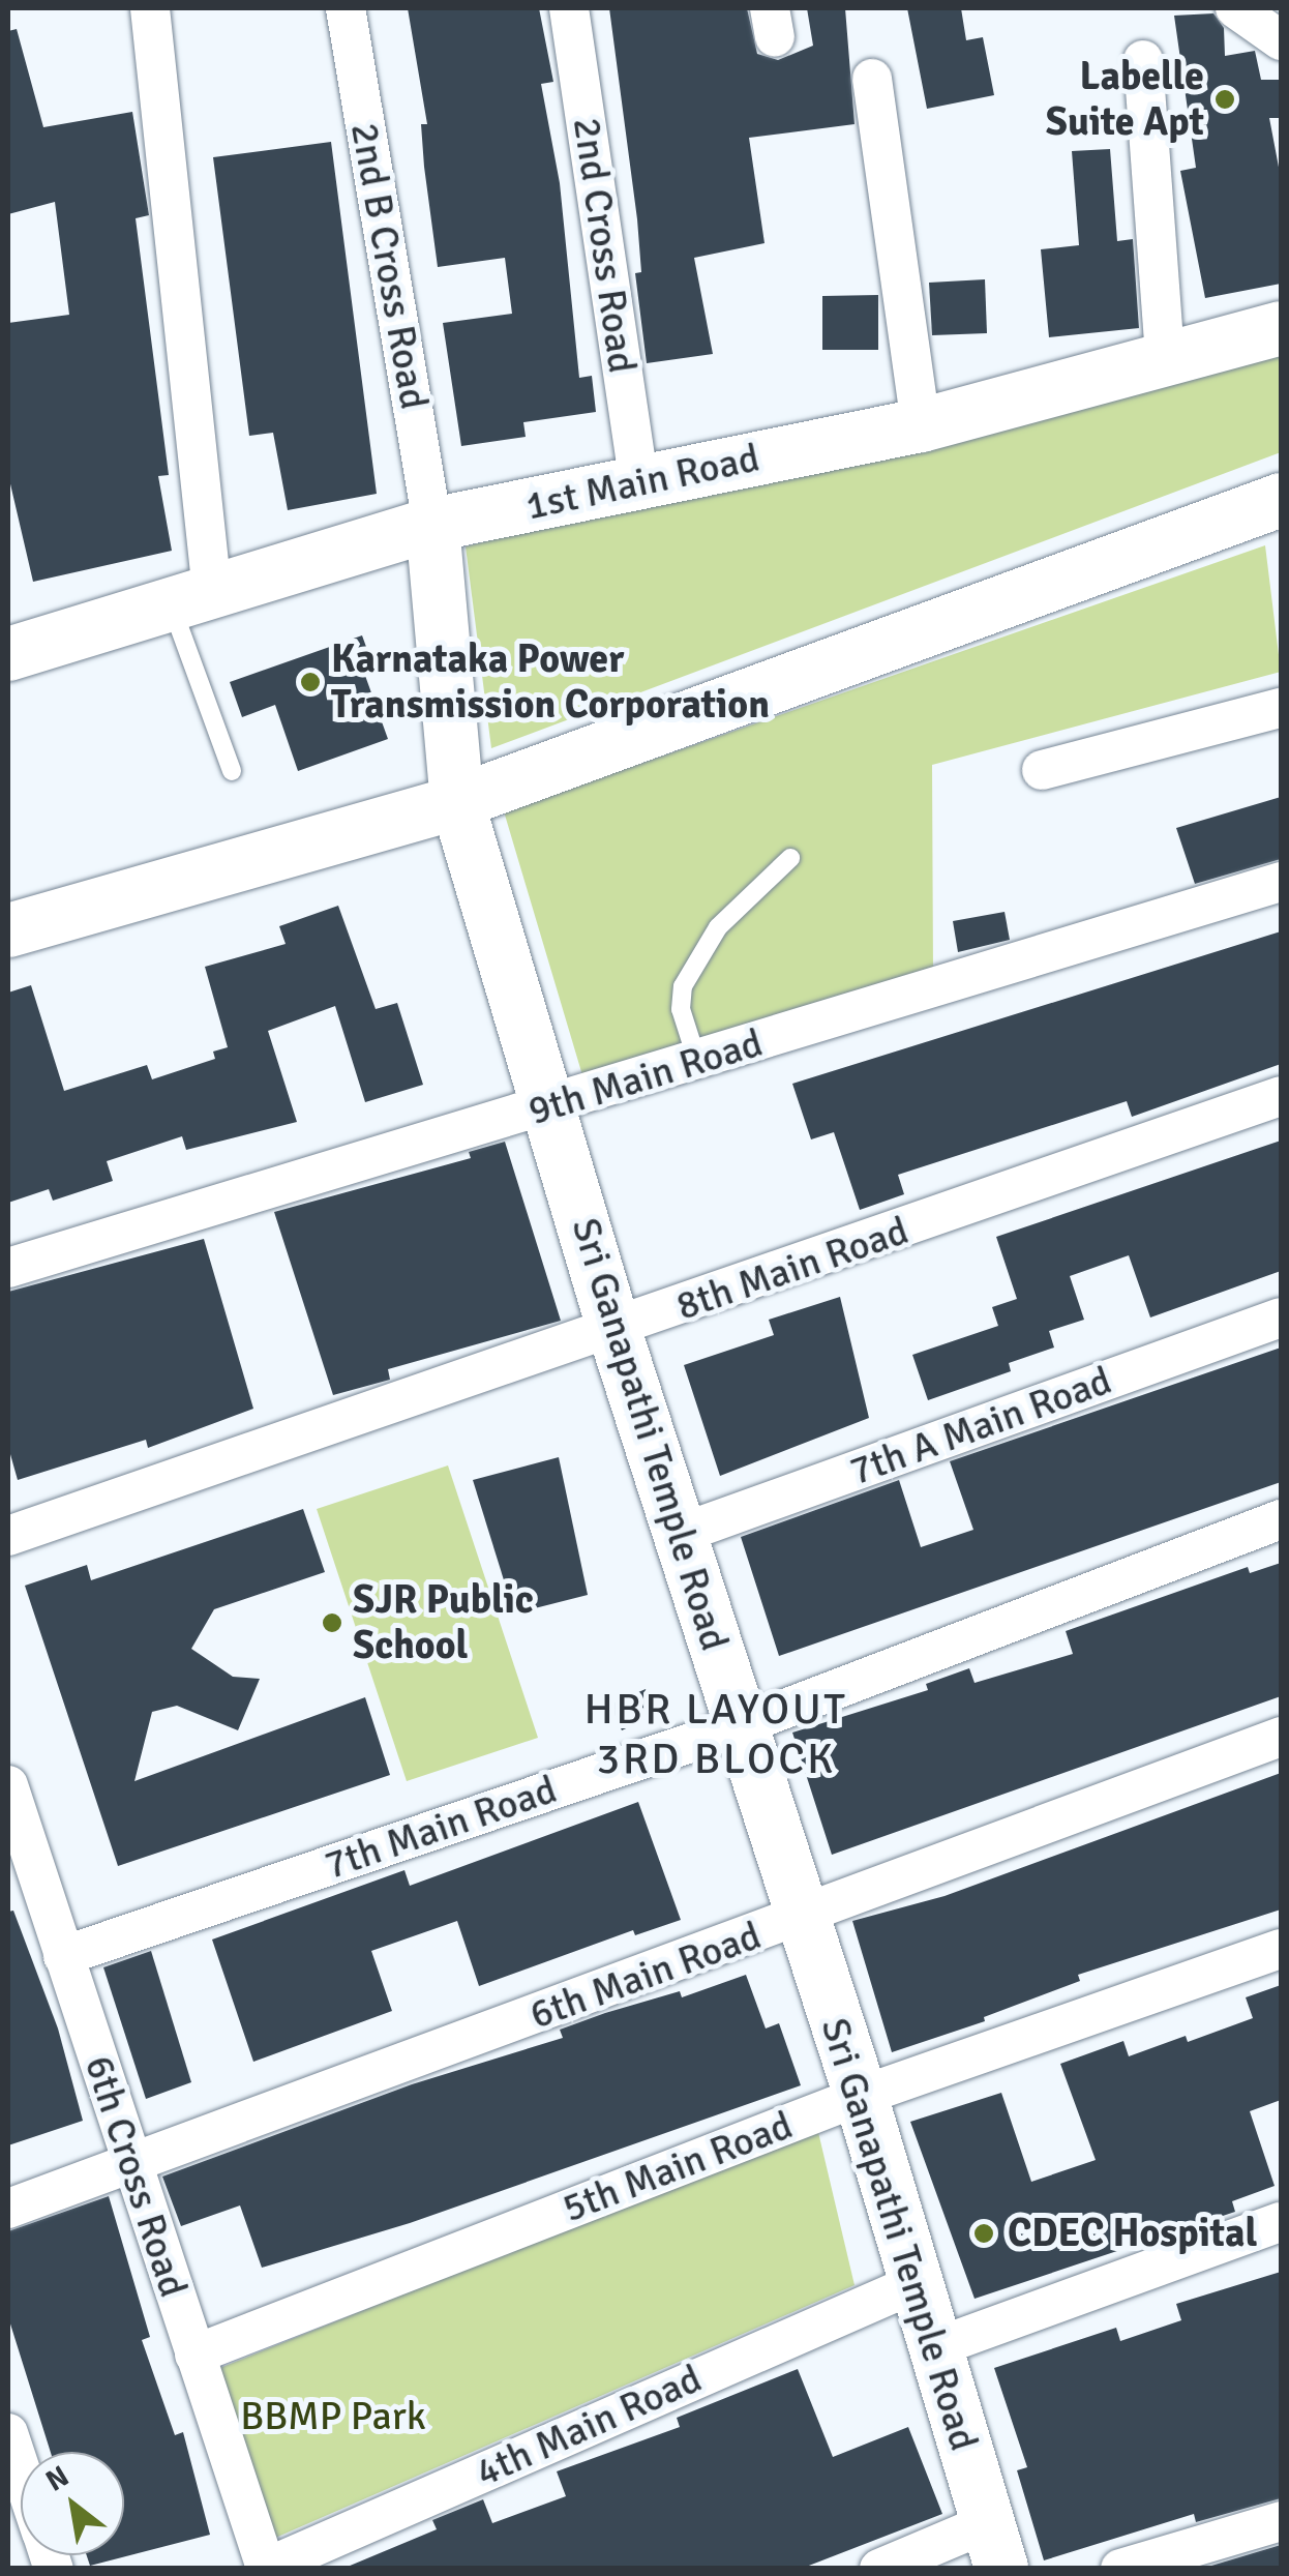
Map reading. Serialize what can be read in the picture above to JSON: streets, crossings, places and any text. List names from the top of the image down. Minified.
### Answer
{"streets":{"street":["2nd Cross Road","2nd B Cross Road","1st Main Road","9th Main Road","8th Main Road","7th A Main Road","Sri Ganapathi Temple Road","7th Main Road","6th Main Road","5th Main Road","6th Cross Road","4th Main Road"]},"crossings":[["2nd Cross Road","1st Main Road"],["2nd B Cross Road","1st Main Road"],["2nd B Cross Road","Sri Ganapathi Temple Road"],["1st Main Road","Sri Ganapathi Temple Road"],["9th Main Road","Sri Ganapathi Temple Road"],["8th Main Road","Sri Ganapathi Temple Road"],["7th A Main Road","Sri Ganapathi Temple Road"],["Sri Ganapathi Temple Road","7th Main Road"],["Sri Ganapathi Temple Road","6th Main Road"],["Sri Ganapathi Temple Road","5th Main Road"],["Sri Ganapathi Temple Road","4th Main Road"],["7th Main Road","6th Cross Road"],["6th Main Road","6th Cross Road"],["5th Main Road","6th Cross Road"],["6th Cross Road","4th Main Road"]],"districts":["HBR LAYOUT 3RD BLOCK"],"parks":["BBMP Park"],"places":["Labelle Suite Apt","Karnataka Power Transmission Corporation","SJR Public School","CDEC Hospital"],"north":"top left"}
